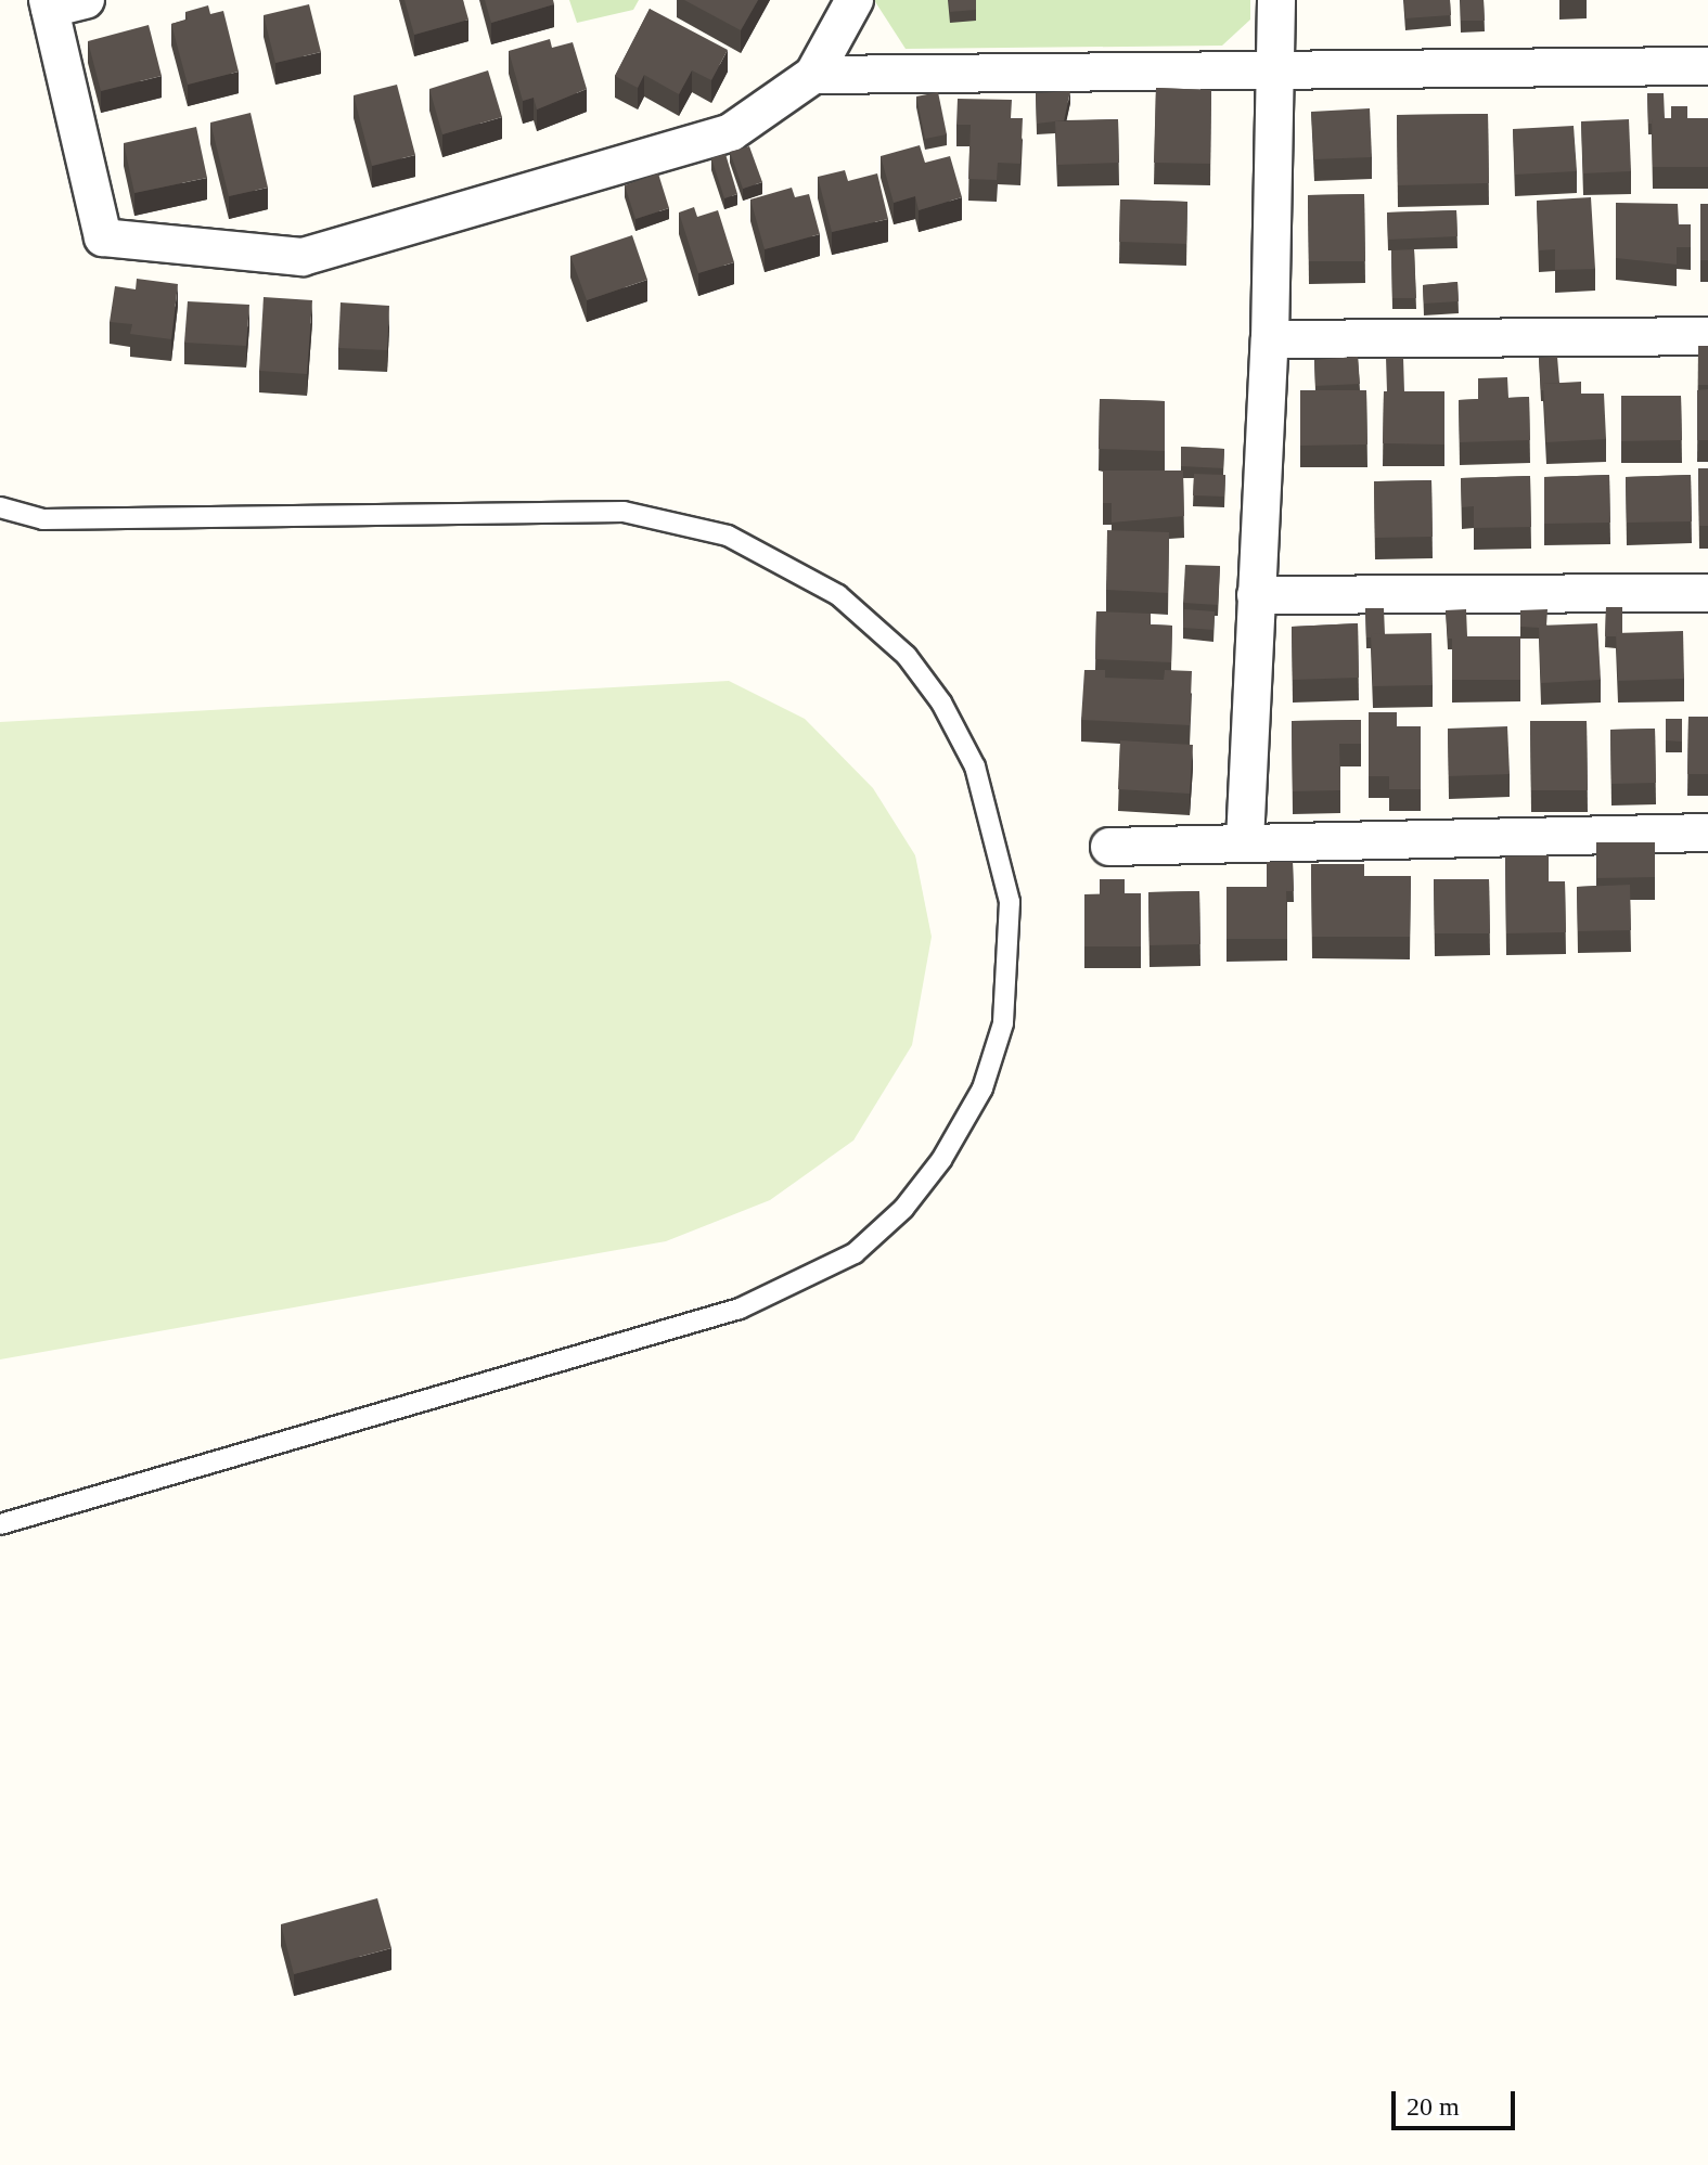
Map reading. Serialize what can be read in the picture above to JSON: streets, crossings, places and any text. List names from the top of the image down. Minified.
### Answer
{"scale_bar":"20 m"}
